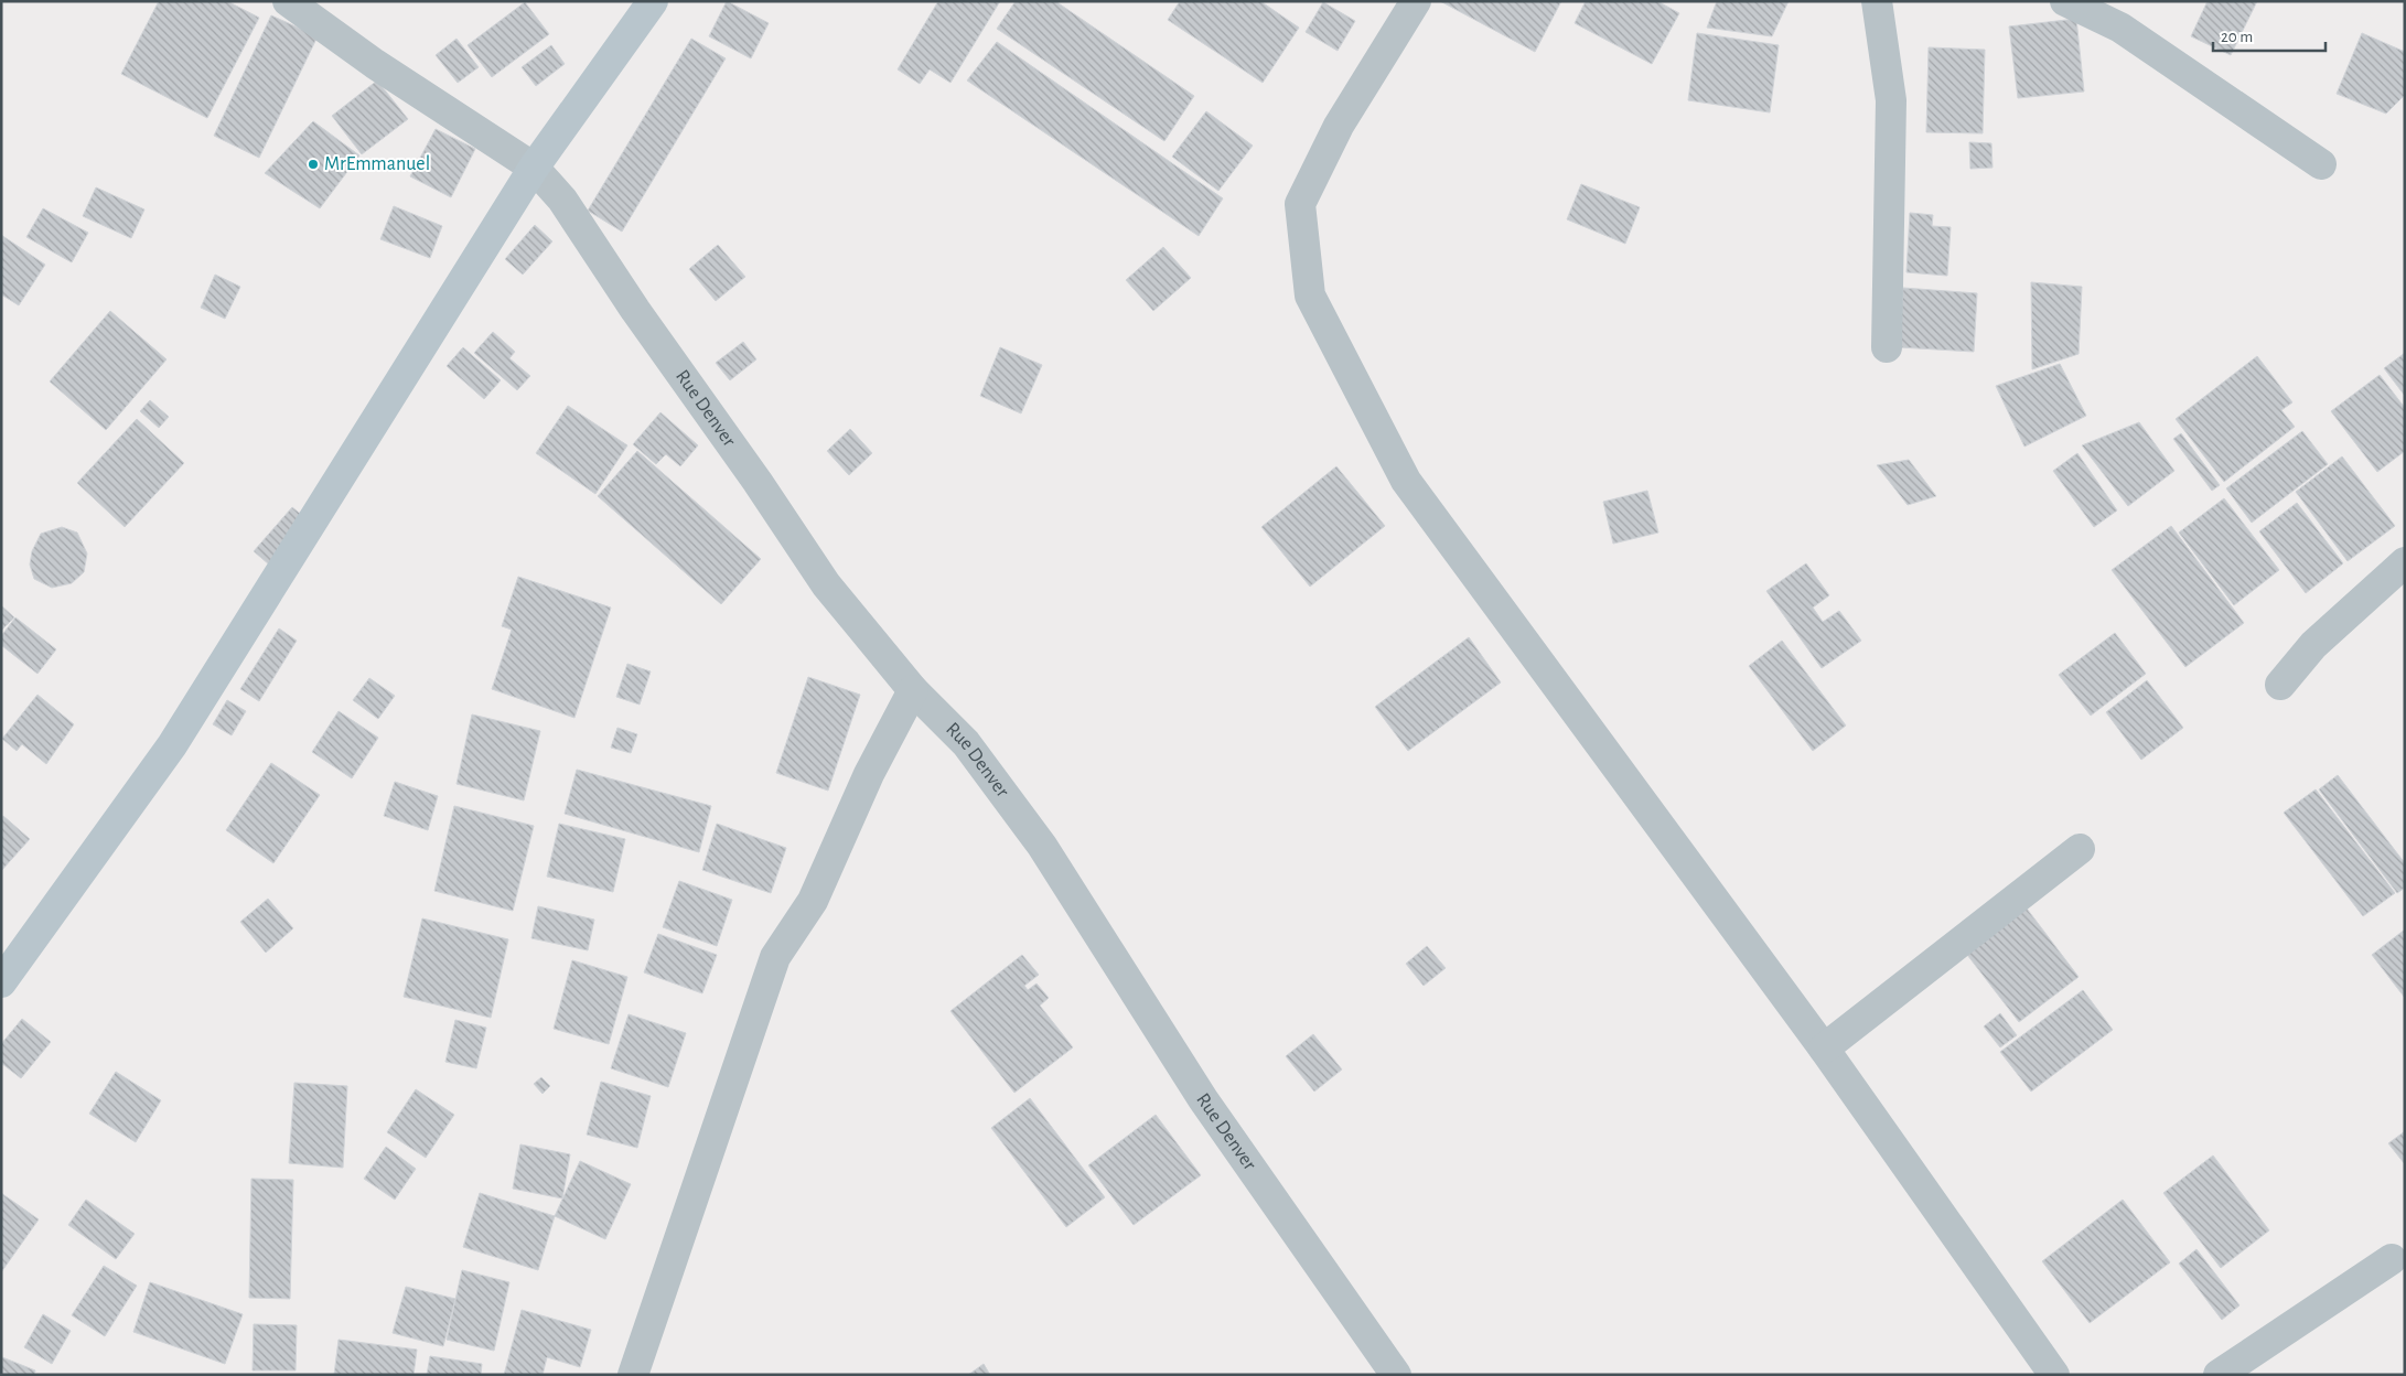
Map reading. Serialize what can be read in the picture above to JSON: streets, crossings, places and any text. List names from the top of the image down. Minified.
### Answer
{"streets":{"street":["Rue Denver"]},"places":["MrEmmanuel"],"scale_bar":"20 m"}
